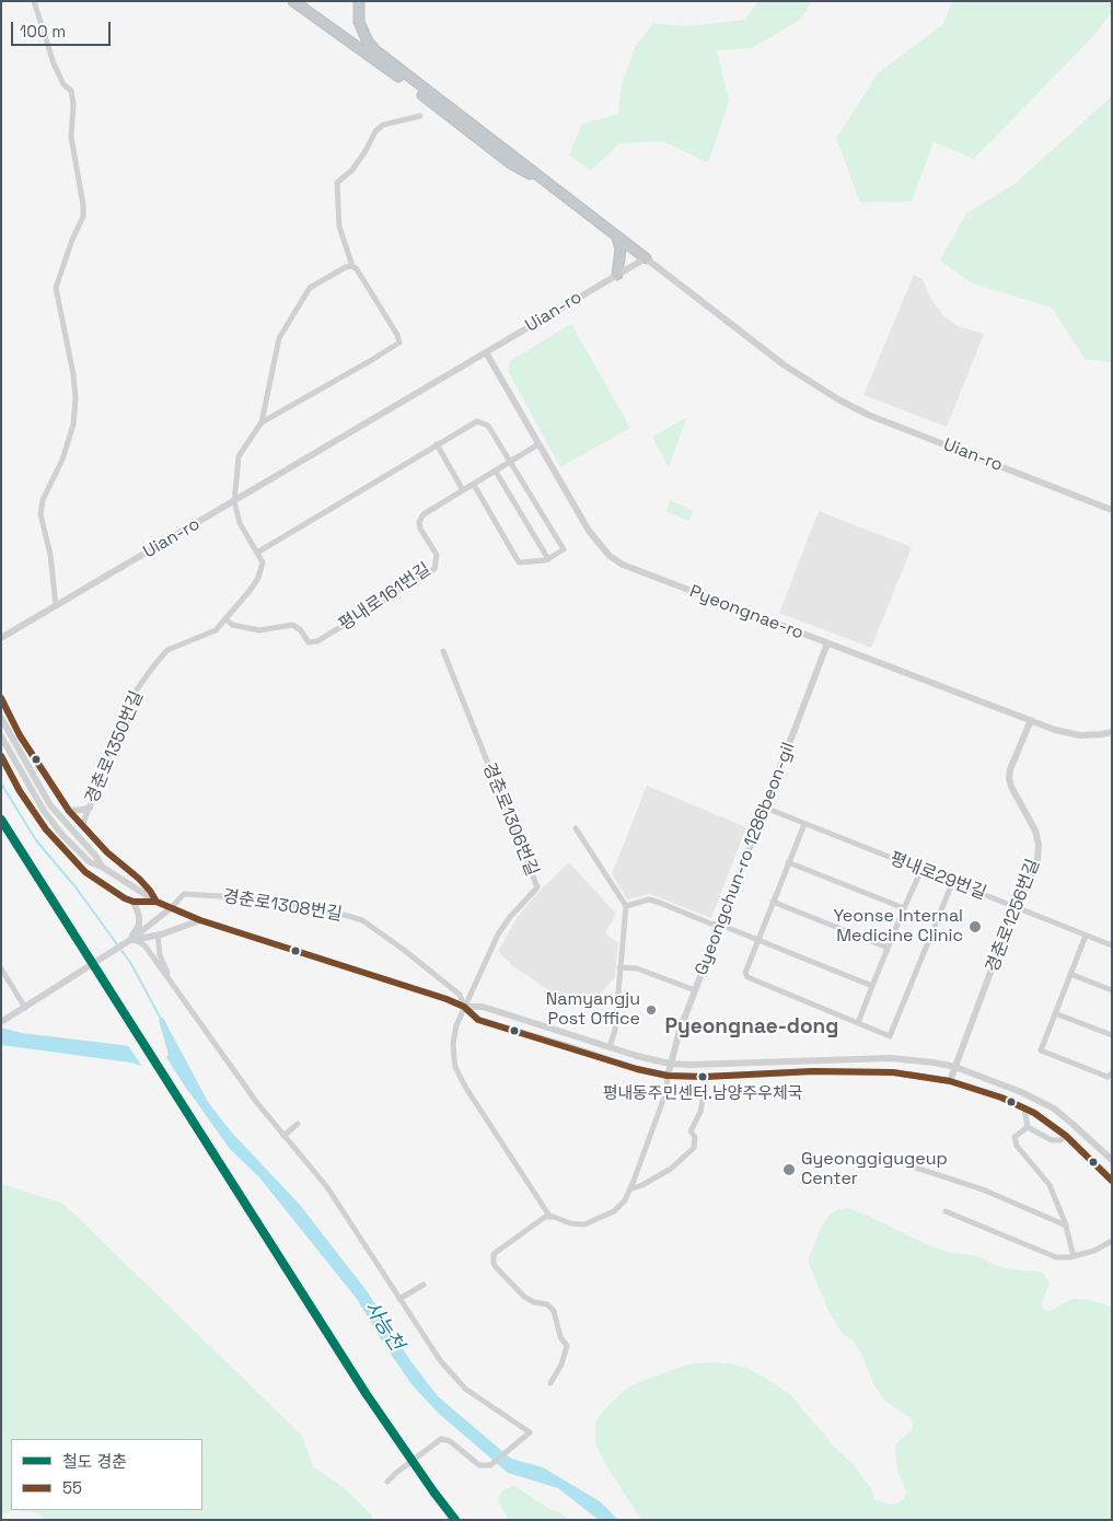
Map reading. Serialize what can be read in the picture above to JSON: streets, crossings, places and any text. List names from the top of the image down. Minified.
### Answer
{"streets":{"street":["Uian-ro","평내로161번길","Pyeongnae-ro","경춘로1350번길","경춘로1306번길","Gyeongchun-ro 1286beon-gil","평내로29번길","경춘로1308번길","경춘로1256번길"]},"crossings":[["Uian-ro","Pyeongnae-ro"],["Uian-ro","경춘로1350번길"],["평내로161번길","Pyeongnae-ro"],["평내로161번길","경춘로1350번길"],["Pyeongnae-ro","Gyeongchun-ro 1286beon-gil"],["Pyeongnae-ro","경춘로1256번길"],["경춘로1306번길","경춘로1308번길"],["Gyeongchun-ro 1286beon-gil","평내로29번길"],["평내로29번길","경춘로1256번길"]],"districts":["Pyeongnae-dong"],"water":["사능천"],"places":["Yeonse Internal Medicine Clinic","Namyangju Post Office","평내동주민센터.남양주우체국","Gyeonggigugeup Center"],"lines":["transit line 55","rail line 경춘"],"legend":["철도 경춘","55"],"scale_bar":"100 m"}
